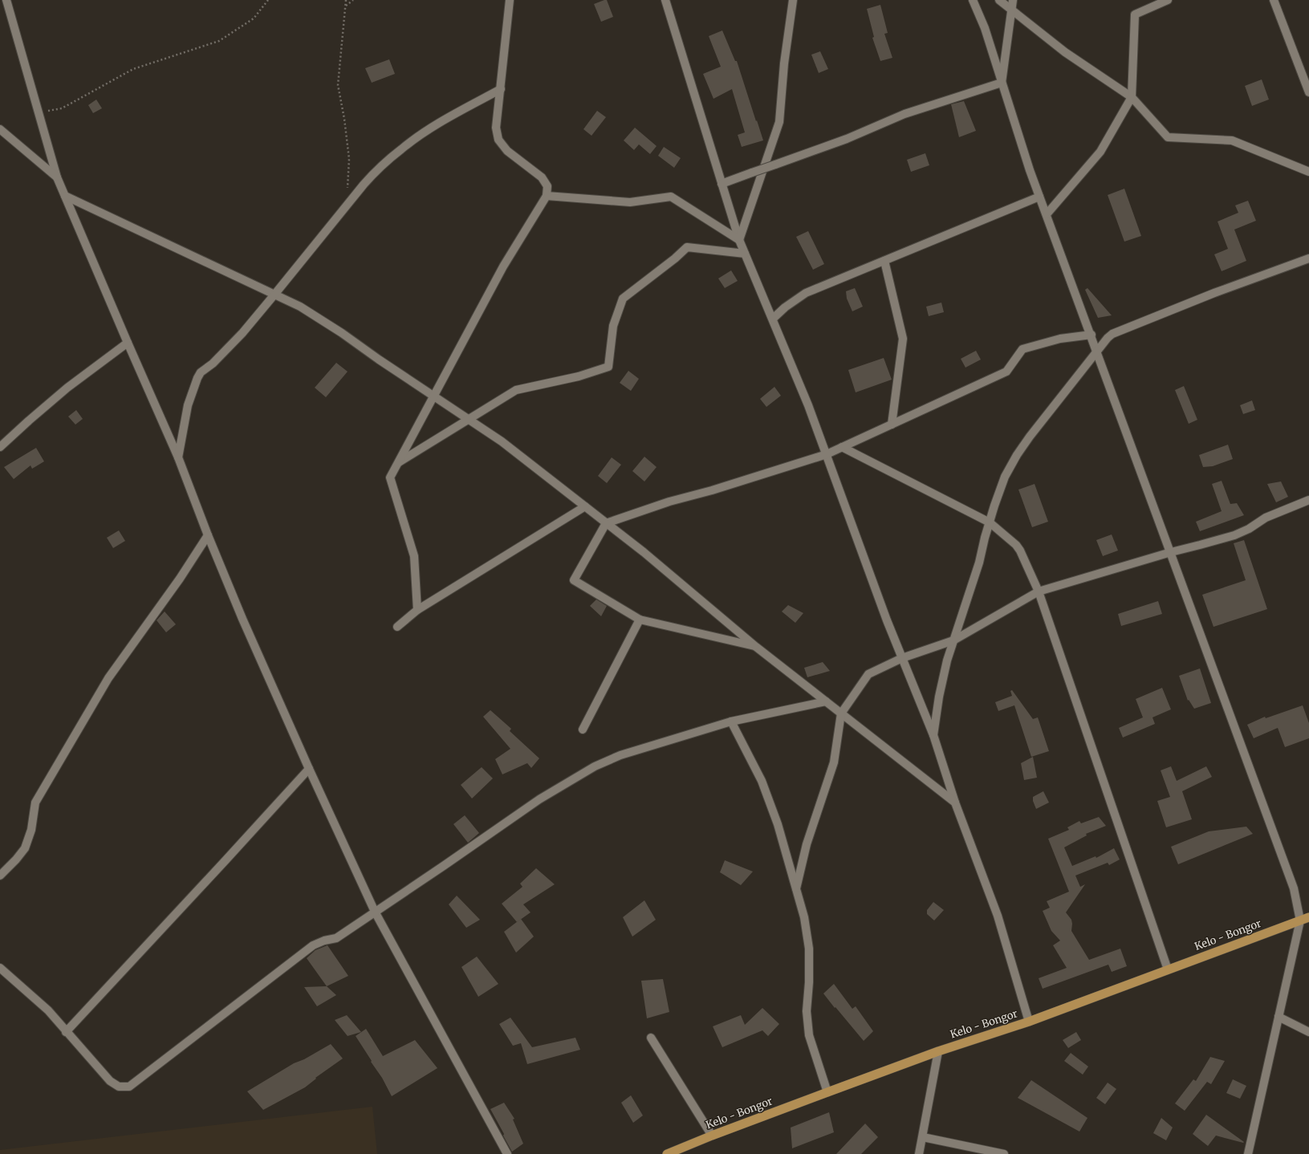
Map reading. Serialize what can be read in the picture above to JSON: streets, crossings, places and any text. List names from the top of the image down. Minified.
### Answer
{"streets":{"highway":["Kelo - Bongor"]}}
